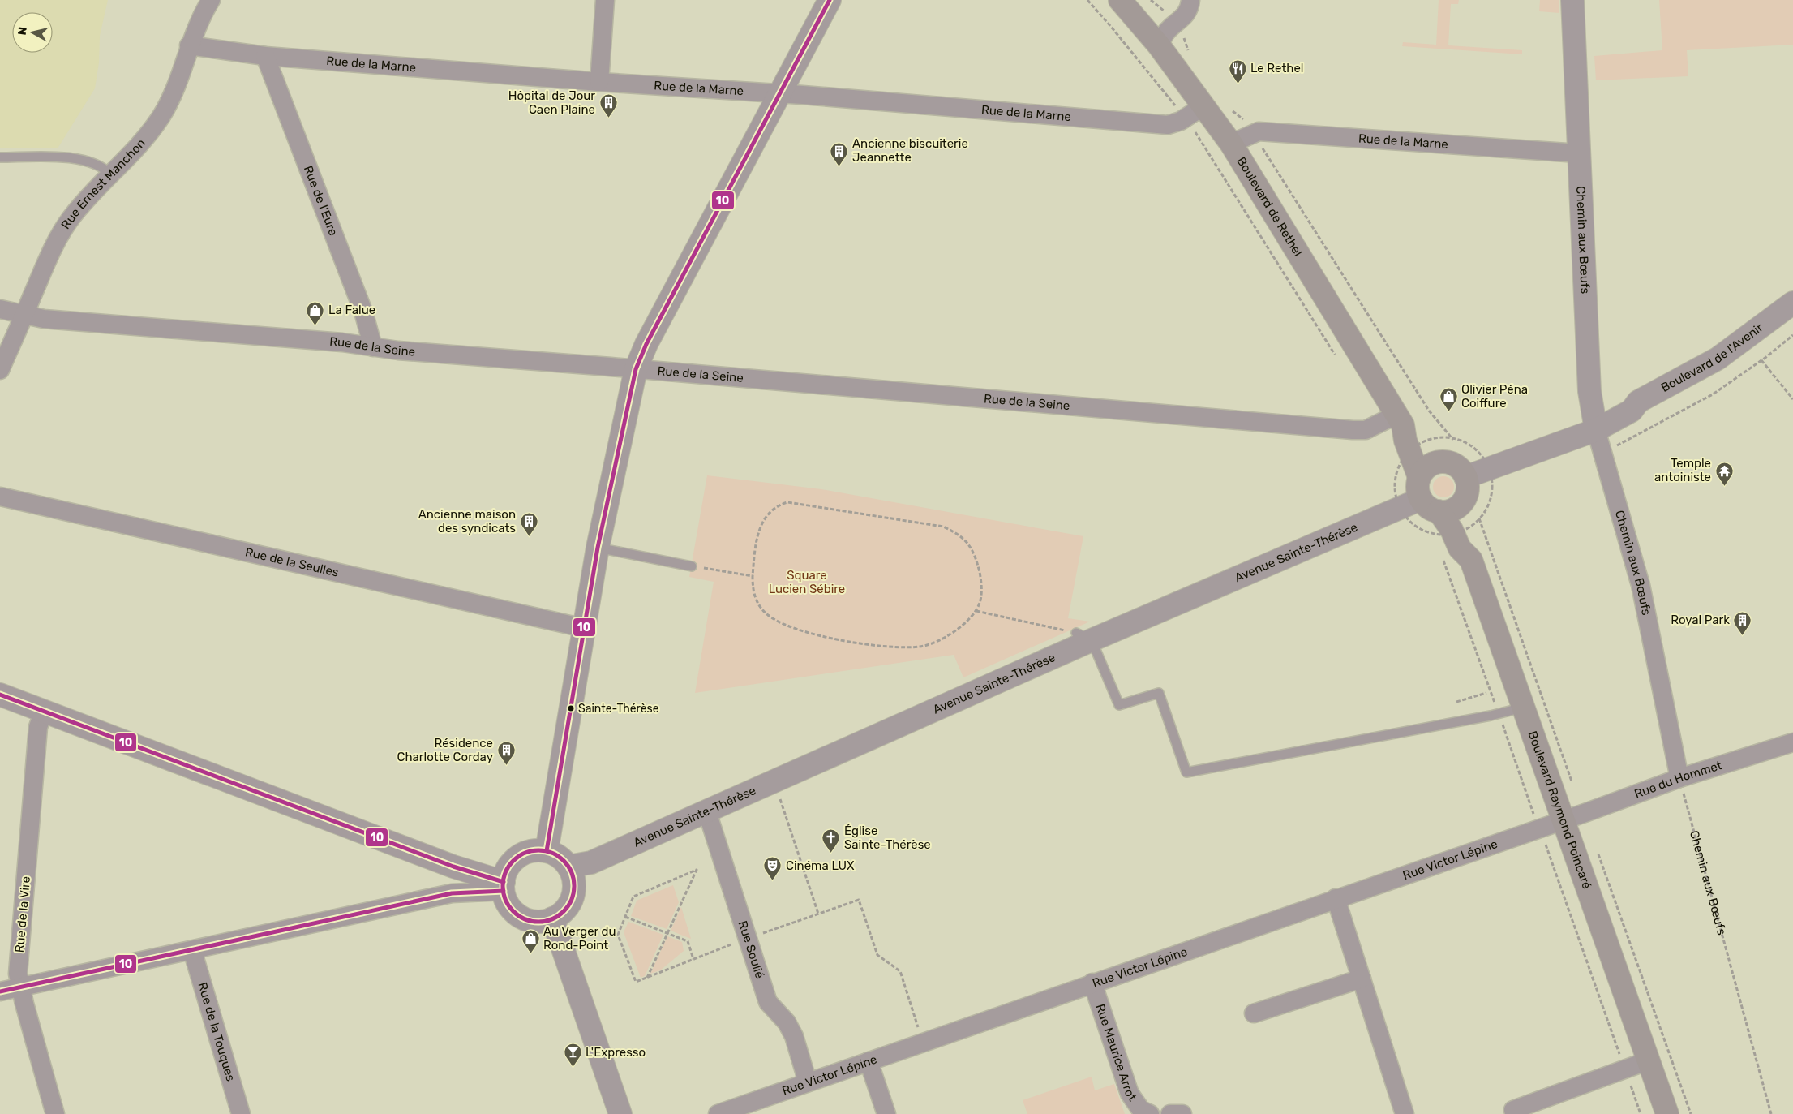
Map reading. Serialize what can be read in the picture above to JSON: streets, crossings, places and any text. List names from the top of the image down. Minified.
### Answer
{"streets":{"main road":["Boulevard de Rethel","Boulevard Raymond Poincaré"],"street":["Rue de la Marne","Rue Ernest Manchon","Rue de l'Eure","Chemin aux Bœufs","Rue de la Seine","Boulevard de l'Avenir","Avenue Sainte-Thérèse","Rue de la Seulles","Rue du Hommet","Rue Victor Lépine","Rue de la Vire","Rue Soulié","Rue de la Touques","Rue Maurice Arrot"]},"crossings":[["Rue de la Marne","Rue Ernest Manchon"],["Rue de la Marne","Rue de l'Eure"],["Rue de la Marne","Boulevard de Rethel"],["Rue de la Marne","Chemin aux Bœufs"],["Rue Ernest Manchon","Rue de la Seine"],["Rue de l'Eure","Rue de la Seine"],["Boulevard de Rethel","Rue de la Seine"],["Boulevard de Rethel","Avenue Sainte-Thérèse"],["Boulevard de Rethel","Boulevard Raymond Poincaré"],["Chemin aux Bœufs","Boulevard de l'Avenir"],["Chemin aux Bœufs","Rue du Hommet"],["Avenue Sainte-Thérèse","Boulevard Raymond Poincaré"],["Avenue Sainte-Thérèse","Rue Soulié"],["Rue du Hommet","Boulevard Raymond Poincaré"],["Rue du Hommet","Rue Victor Lépine"],["Boulevard Raymond Poincaré","Rue Victor Lépine"],["Rue Victor Lépine","Rue Soulié"],["Rue Victor Lépine","Rue Maurice Arrot"]],"parks":["Square Lucien Sébire"],"places":{"restaurant":["Le Rethel"],"building":["Hôpital de Jour Caen Plaine","Ancienne biscuiterie Jeannette","Ancienne maison des syndicats","Royal Park","Résidence Charlotte Corday"],"shop":["La Falue","Olivier Péna Coiffure","Au Verger du Rond-Point"],"temple":["Temple antoiniste"],"other":["Sainte-Thérèse"],"church":["Église Sainte-Thérèse"],"theatre":["Cinéma LUX"],"bar":["L'Expresso"]},"lines":["transit line 10"],"north":"left"}
